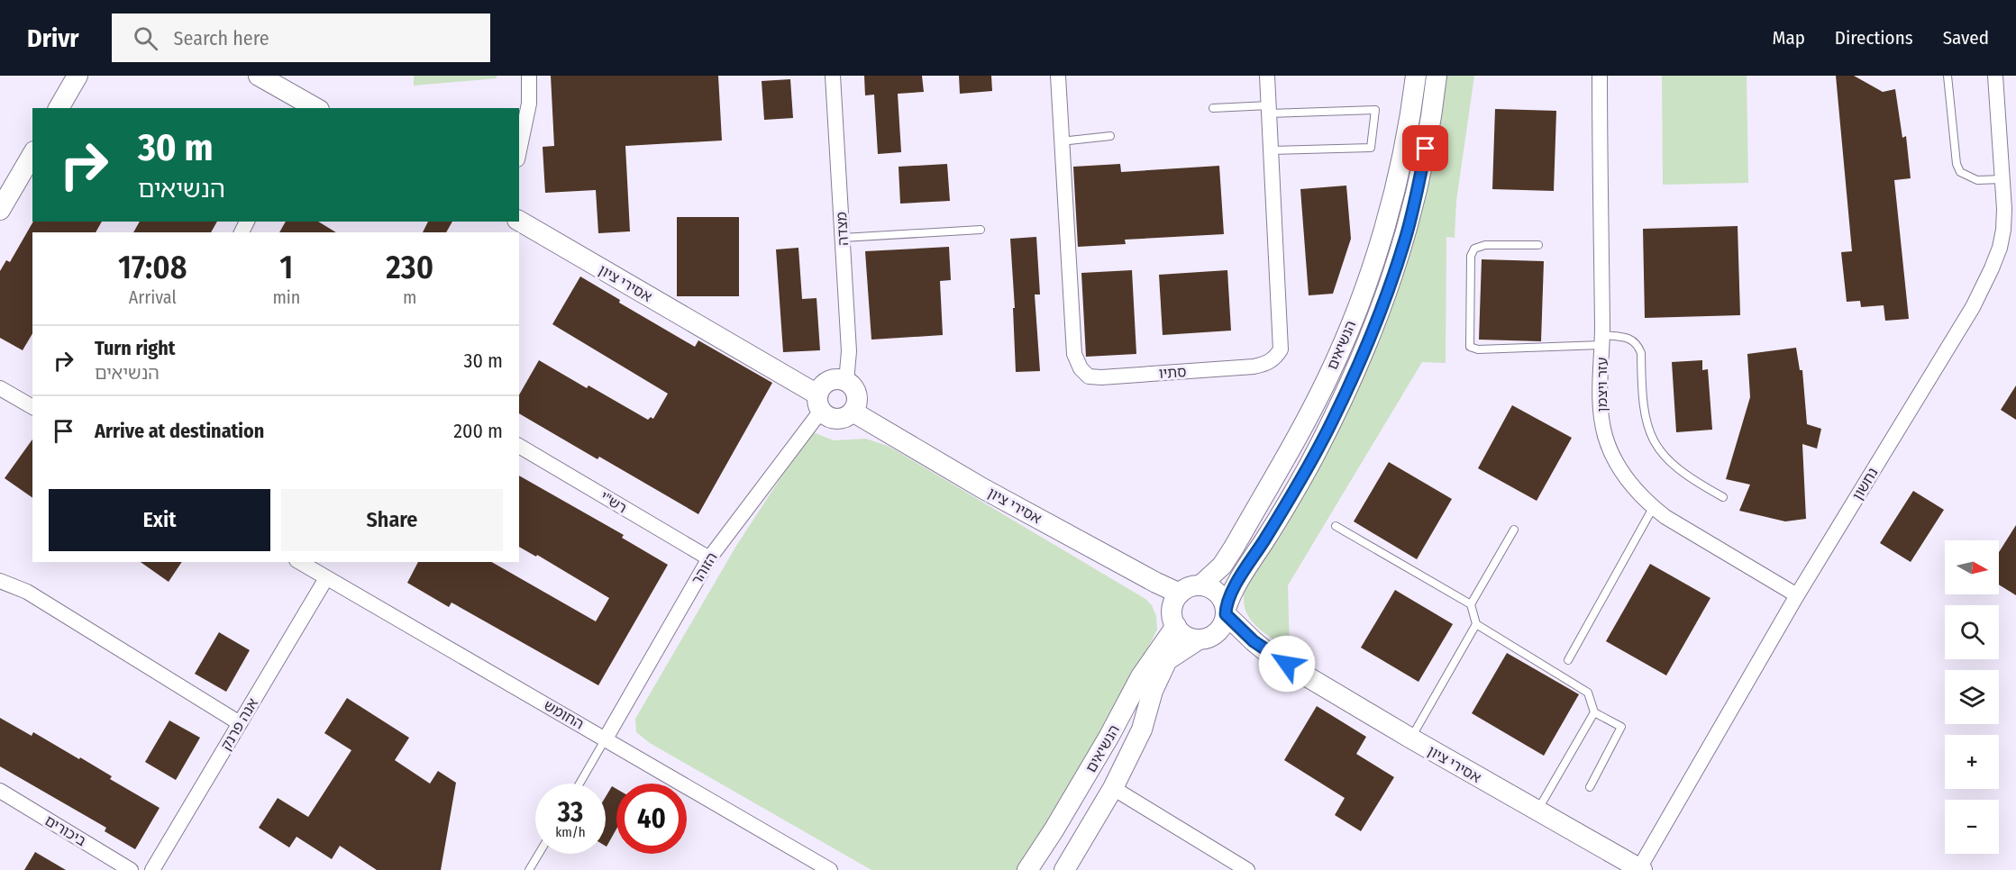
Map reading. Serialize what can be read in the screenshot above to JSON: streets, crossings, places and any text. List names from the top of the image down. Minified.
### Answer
{"streets":{"street":["מצדה","אסירי ציון","הנשיאים","סתיו","עזר ויצמן","נחשון","רש\"י","הזוהר","החומש","אנה פרנק","ביכורים"]},"crossings":[["מצדה","אסירי ציון"],["מצדה","הזוהר"],["אסירי ציון","הנשיאים"],["אסירי ציון","נחשון"],["אסירי ציון","הזוהר"],["עזר ויצמן","נחשון"],["רש\"י","הזוהר"],["הזוהר","החומש"],["החומש","אנה פרנק"]],"north":"right","page":{"header":"Drivr","search":"Search here","nav":["Map","Directions","Saved"],"turn":["30 m","הנשיאים"],"eta":["17:08","Arrival","1","min","230","m"],"list":[{"name":"Turn right","note":"הנשיאים","value":"30 m"},{"name":"Arrive at destination","value":"200 m"}],"buttons":["Exit","Share"],"map_buttons":["+","−"],"speed":"33 km/h","limit":"40"}}
